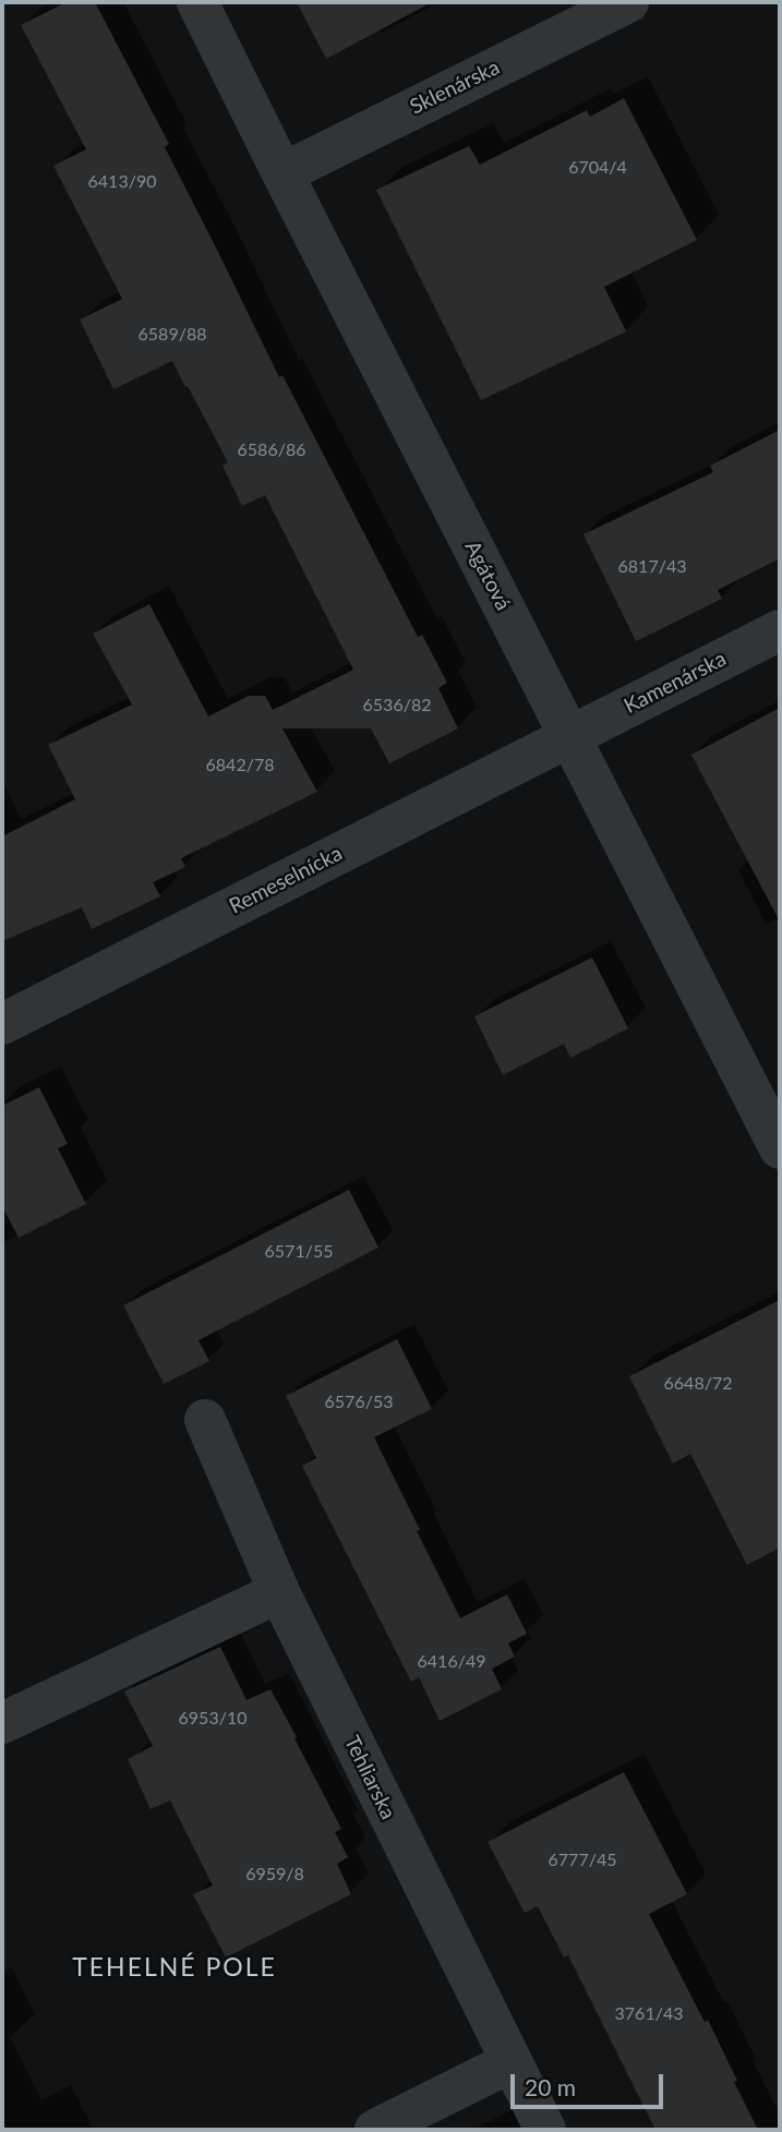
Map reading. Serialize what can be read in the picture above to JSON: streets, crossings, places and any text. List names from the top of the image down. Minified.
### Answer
{"streets":{"street":["Sklenárska","Agátová","Kamenárska","Remeselnícka","Tehliarska"]},"crossings":[["Sklenárska","Agátová"],["Agátová","Kamenárska"],["Agátová","Remeselnícka"],["Kamenárska","Remeselnícka"]],"districts":["TEHELNÉ POLE"],"house_numbers":["6704/4","6413/90","6589/88","6586/86","6817/43","6536/82","6842/78","6571/55","6648/72","6576/53","6416/49","6953/10","6777/45","6959/8","3761/43"],"scale_bar":"20 m"}
